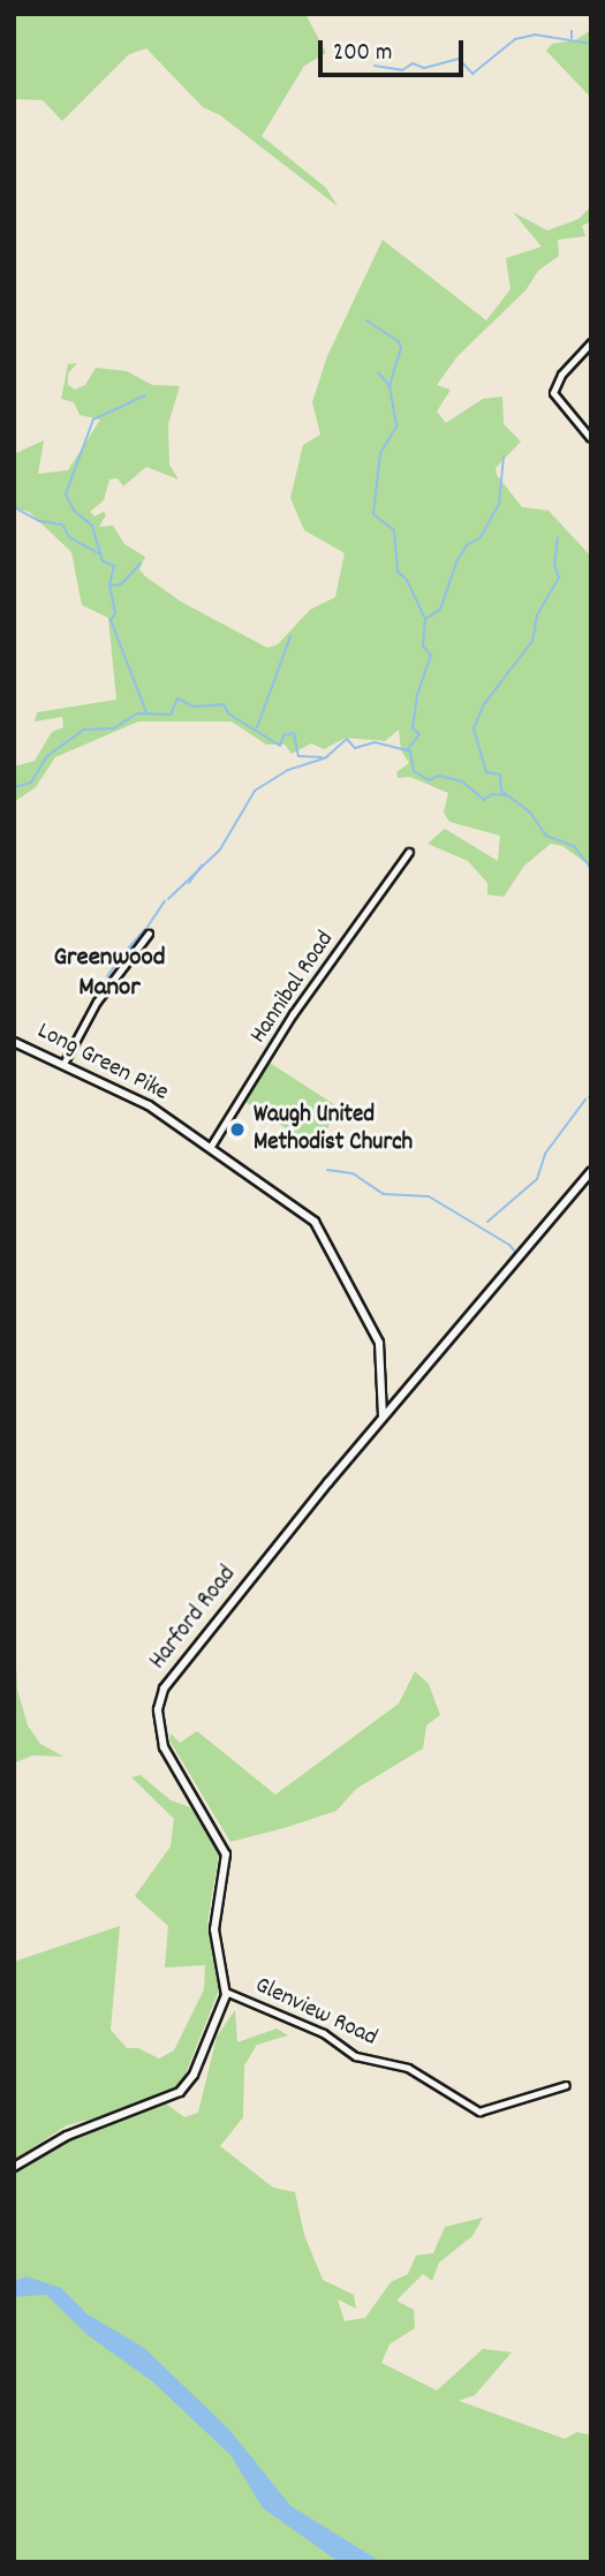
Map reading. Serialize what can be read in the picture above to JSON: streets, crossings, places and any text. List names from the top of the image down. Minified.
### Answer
{"streets":{"main road":["Long Green Pike","Harford Road"],"street":["Hannibal Road","Glenview Road"]},"crossings":[["Hannibal Road","Long Green Pike"],["Long Green Pike","Harford Road"],["Harford Road","Glenview Road"]],"districts":["Greenwood Manor"],"places":["Waugh United Methodist Church"],"scale_bar":"200 m"}
